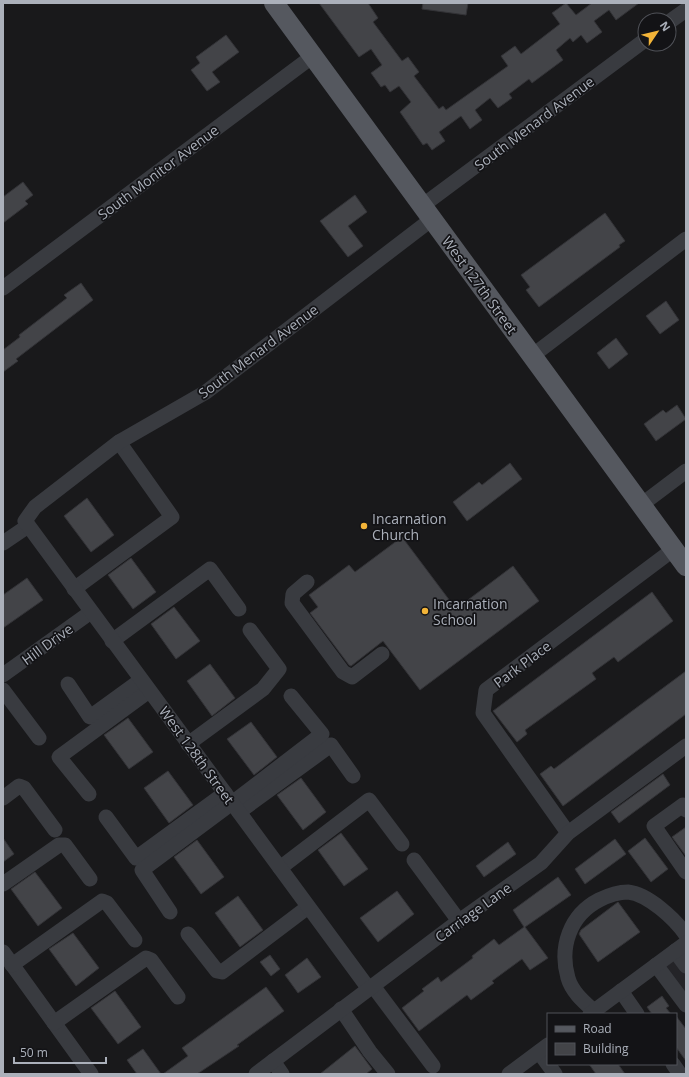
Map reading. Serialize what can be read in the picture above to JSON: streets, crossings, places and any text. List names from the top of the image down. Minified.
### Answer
{"streets":{"main road":["West 127th Street"],"street":["South Menard Avenue","South Monitor Avenue","Hill Drive","Park Place","West 128th Street","Carriage Lane"]},"crossings":[["South Menard Avenue","West 127th Street"],["South Menard Avenue","West 128th Street"],["South Monitor Avenue","West 127th Street"],["West 127th Street","Park Place"],["Hill Drive","West 128th Street"],["Park Place","Carriage Lane"],["West 128th Street","Carriage Lane"]],"places":["Incarnation Church","Incarnation School"],"legend":["Road","Building"],"scale_bar":"50 m","north":"top right"}
